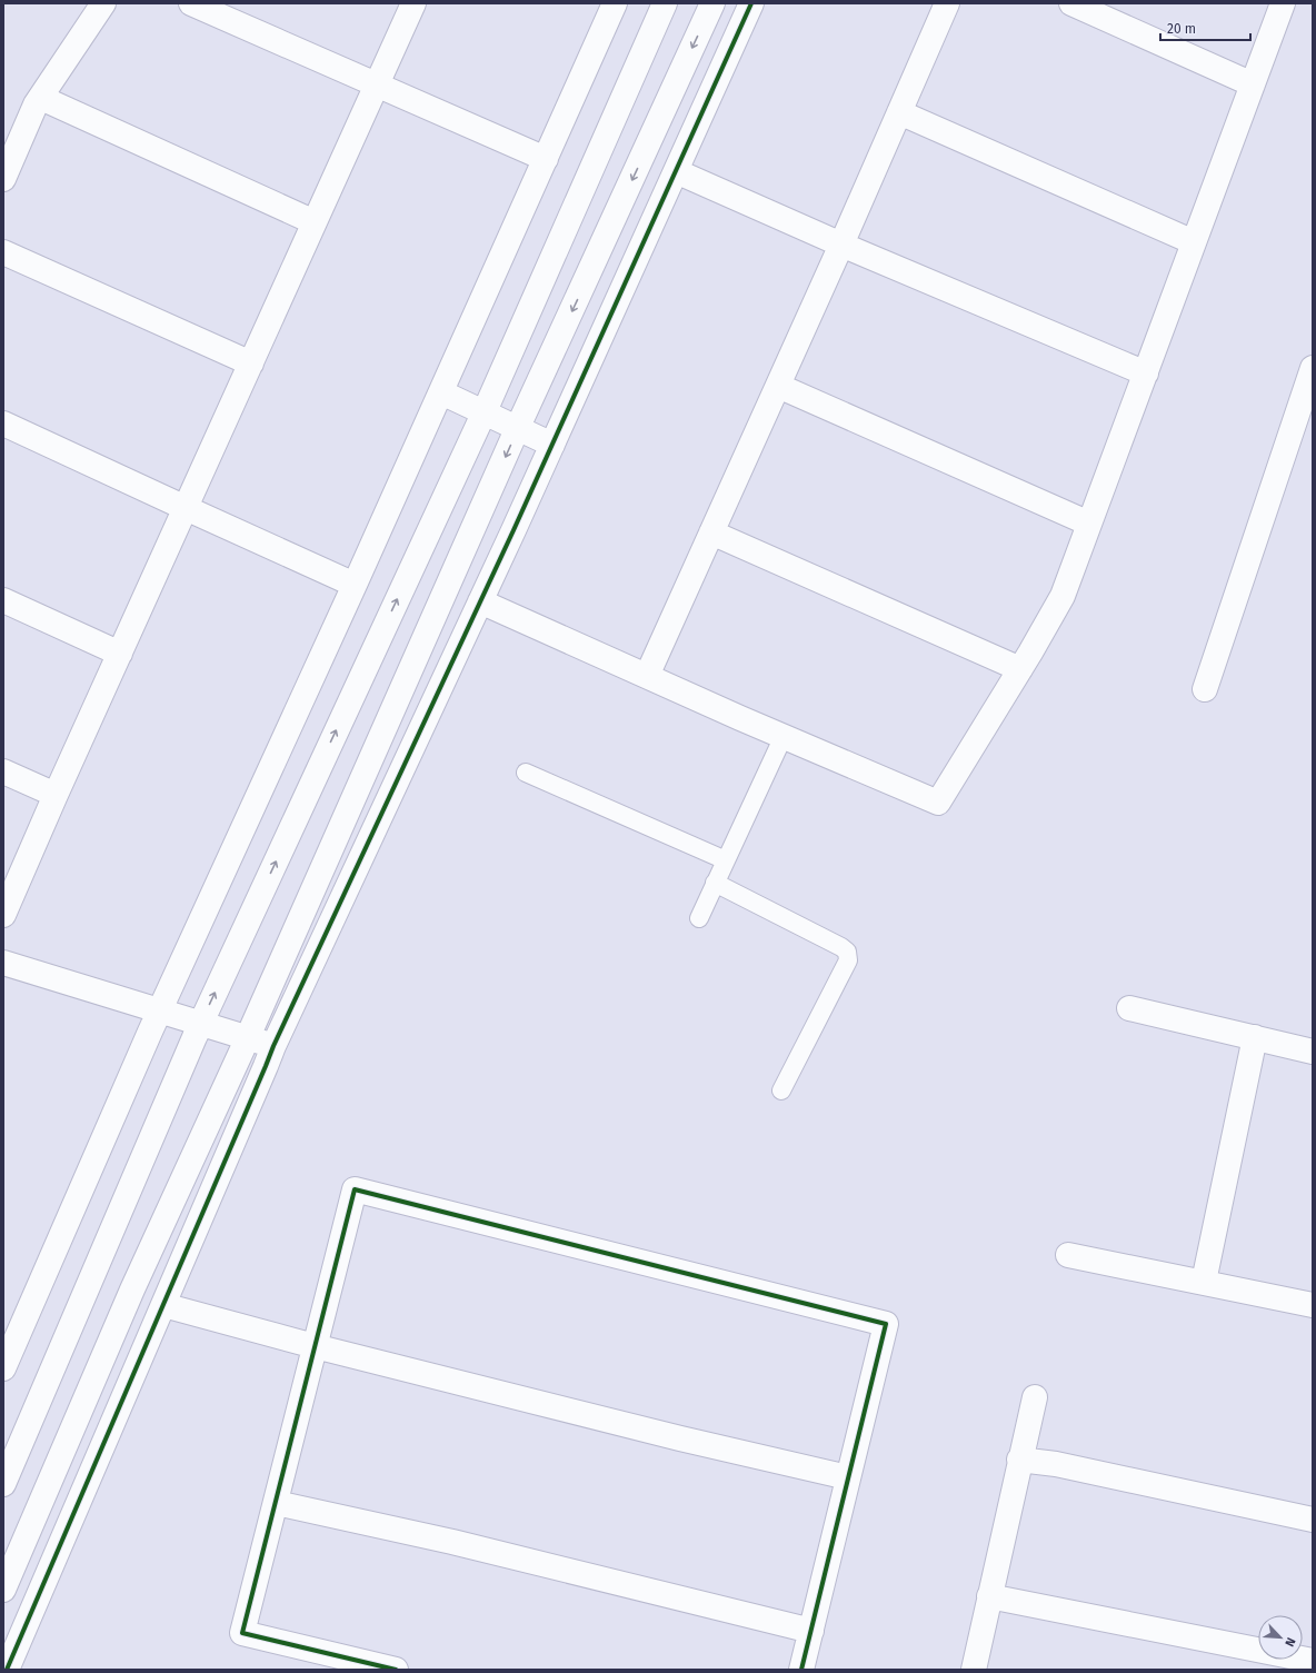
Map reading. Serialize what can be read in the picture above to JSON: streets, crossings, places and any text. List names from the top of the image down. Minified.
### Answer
{"scale_bar":"20 m","north":"bottom right"}
